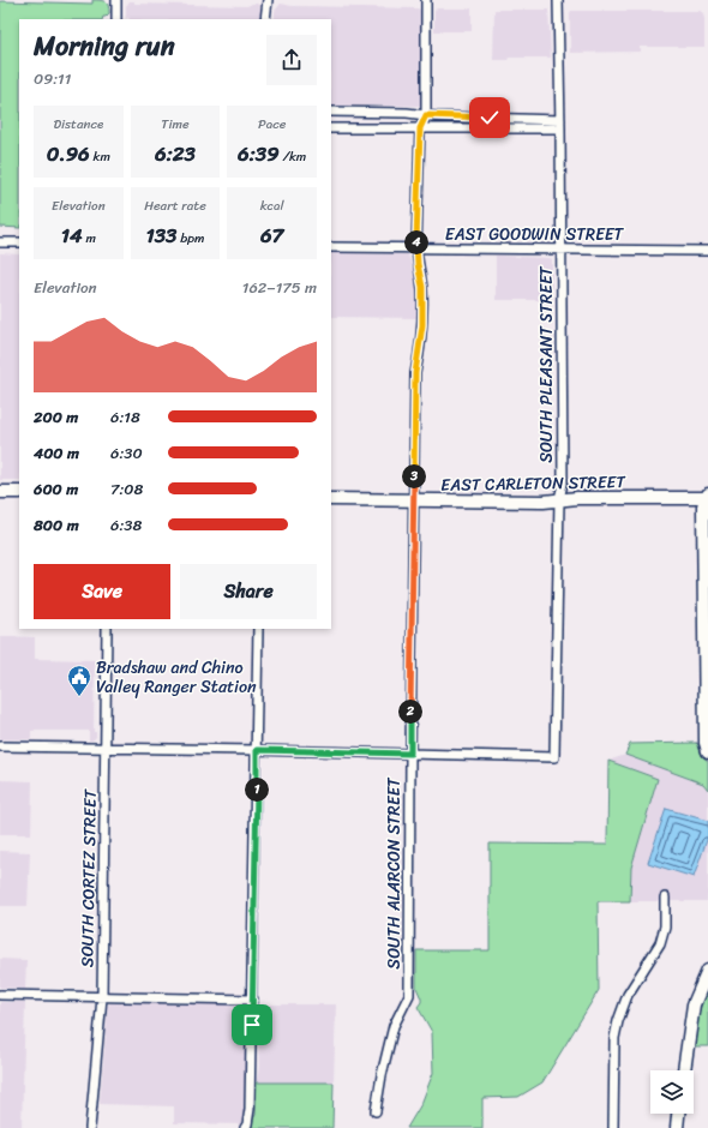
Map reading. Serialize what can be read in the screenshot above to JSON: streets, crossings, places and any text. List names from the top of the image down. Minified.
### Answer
{"streets":{"street":["EAST GOODWIN STREET","SOUTH PLEASANT STREET","EAST CARLETON STREET","SOUTH ALARCON STREET","SOUTH CORTEZ STREET"]},"crossings":[["EAST GOODWIN STREET","SOUTH PLEASANT STREET"],["EAST GOODWIN STREET","SOUTH ALARCON STREET"],["SOUTH PLEASANT STREET","EAST CARLETON STREET"],["SOUTH PLEASANT STREET","SOUTH ALARCON STREET"],["EAST CARLETON STREET","SOUTH ALARCON STREET"]],"places":{"public building":["Bradshaw and Chino Valley Ranger Station"]},"page":{"heading":["Morning run","09:11"],"stats":[["Distance","0.96 km"],["Time","6:23"],["Pace","6:39 /km"],["Elevation","14 m"],["Heart rate","133 bpm"],["kcal","67"]],"pins":["4","3","2","1"],"chart":["Elevation","162–175 m"],"list":[{"name":"200 m","note":"6:18"},{"name":"400 m","note":"6:30"},{"name":"600 m","note":"7:08"},{"name":"800 m","note":"6:38"}],"buttons":["Save","Share"]}}
